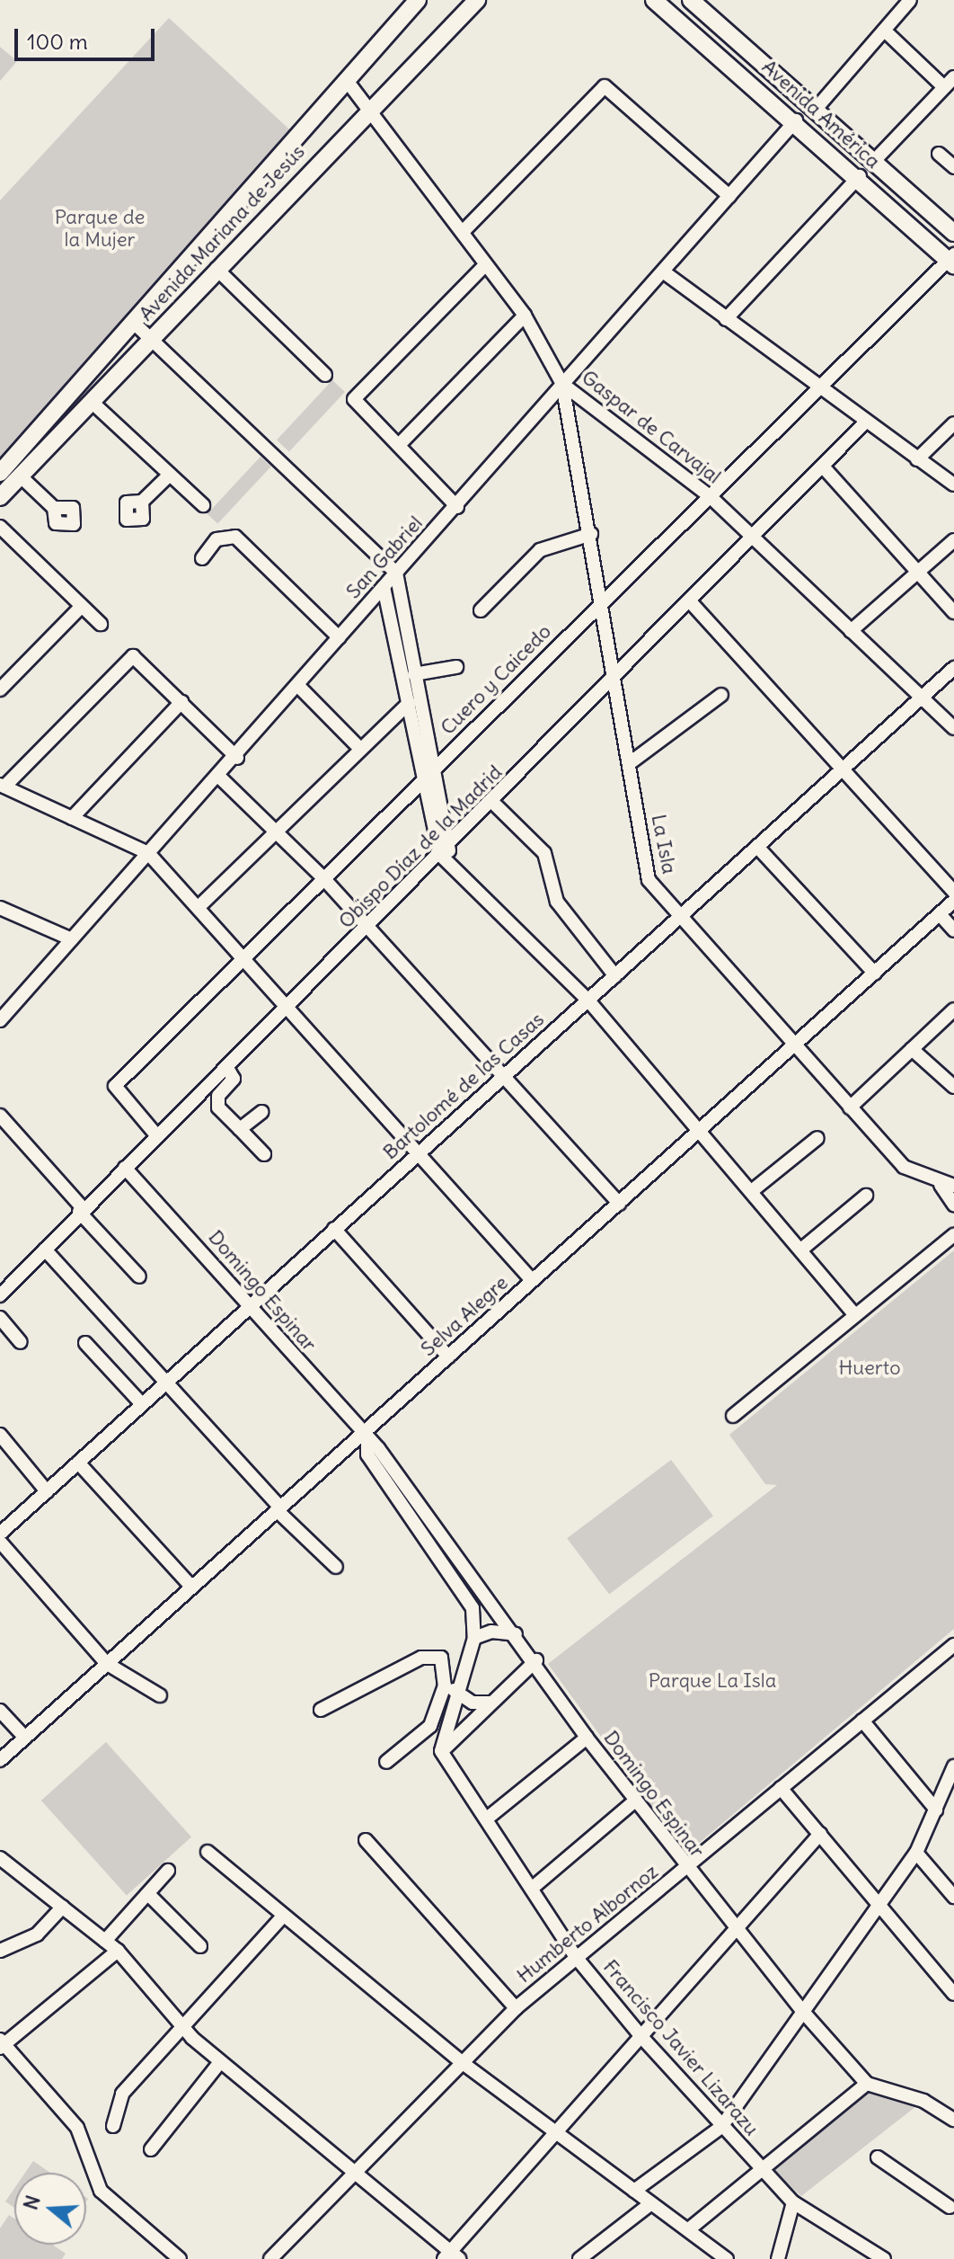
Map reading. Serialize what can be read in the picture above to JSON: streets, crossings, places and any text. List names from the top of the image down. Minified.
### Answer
{"streets":{"main road":["Avenida América","Avenida Mariana de Jesús"],"street":["Gaspar de Carvajal","San Gabriel","Cuero y Caicedo","La Isla","Obispo Díaz de la Madrid","Bartolomé de las Casas","Domingo Espinar","Selva Alegre","Humberto Albornoz","Francisco Javier Lizarazu"]},"crossings":[["Avenida América","San Gabriel"],["Avenida América","Cuero y Caicedo"],["Avenida Mariana de Jesús","Gaspar de Carvajal"],["Gaspar de Carvajal","San Gabriel"],["Gaspar de Carvajal","Cuero y Caicedo"],["Gaspar de Carvajal","La Isla"],["Gaspar de Carvajal","Obispo Díaz de la Madrid"],["Gaspar de Carvajal","Bartolomé de las Casas"],["San Gabriel","La Isla"],["Cuero y Caicedo","La Isla"],["Cuero y Caicedo","Obispo Díaz de la Madrid"],["La Isla","Obispo Díaz de la Madrid"],["La Isla","Bartolomé de las Casas"],["La Isla","Selva Alegre"],["Obispo Díaz de la Madrid","Domingo Espinar"],["Bartolomé de las Casas","Domingo Espinar"],["Domingo Espinar","Selva Alegre"],["Domingo Espinar","Humberto Albornoz"],["Domingo Espinar","Francisco Javier Lizarazu"],["Humberto Albornoz","Francisco Javier Lizarazu"]],"parks":["Parque de la Mujer","Huerto","Parque La Isla"],"scale_bar":"100 m","north":"left"}
